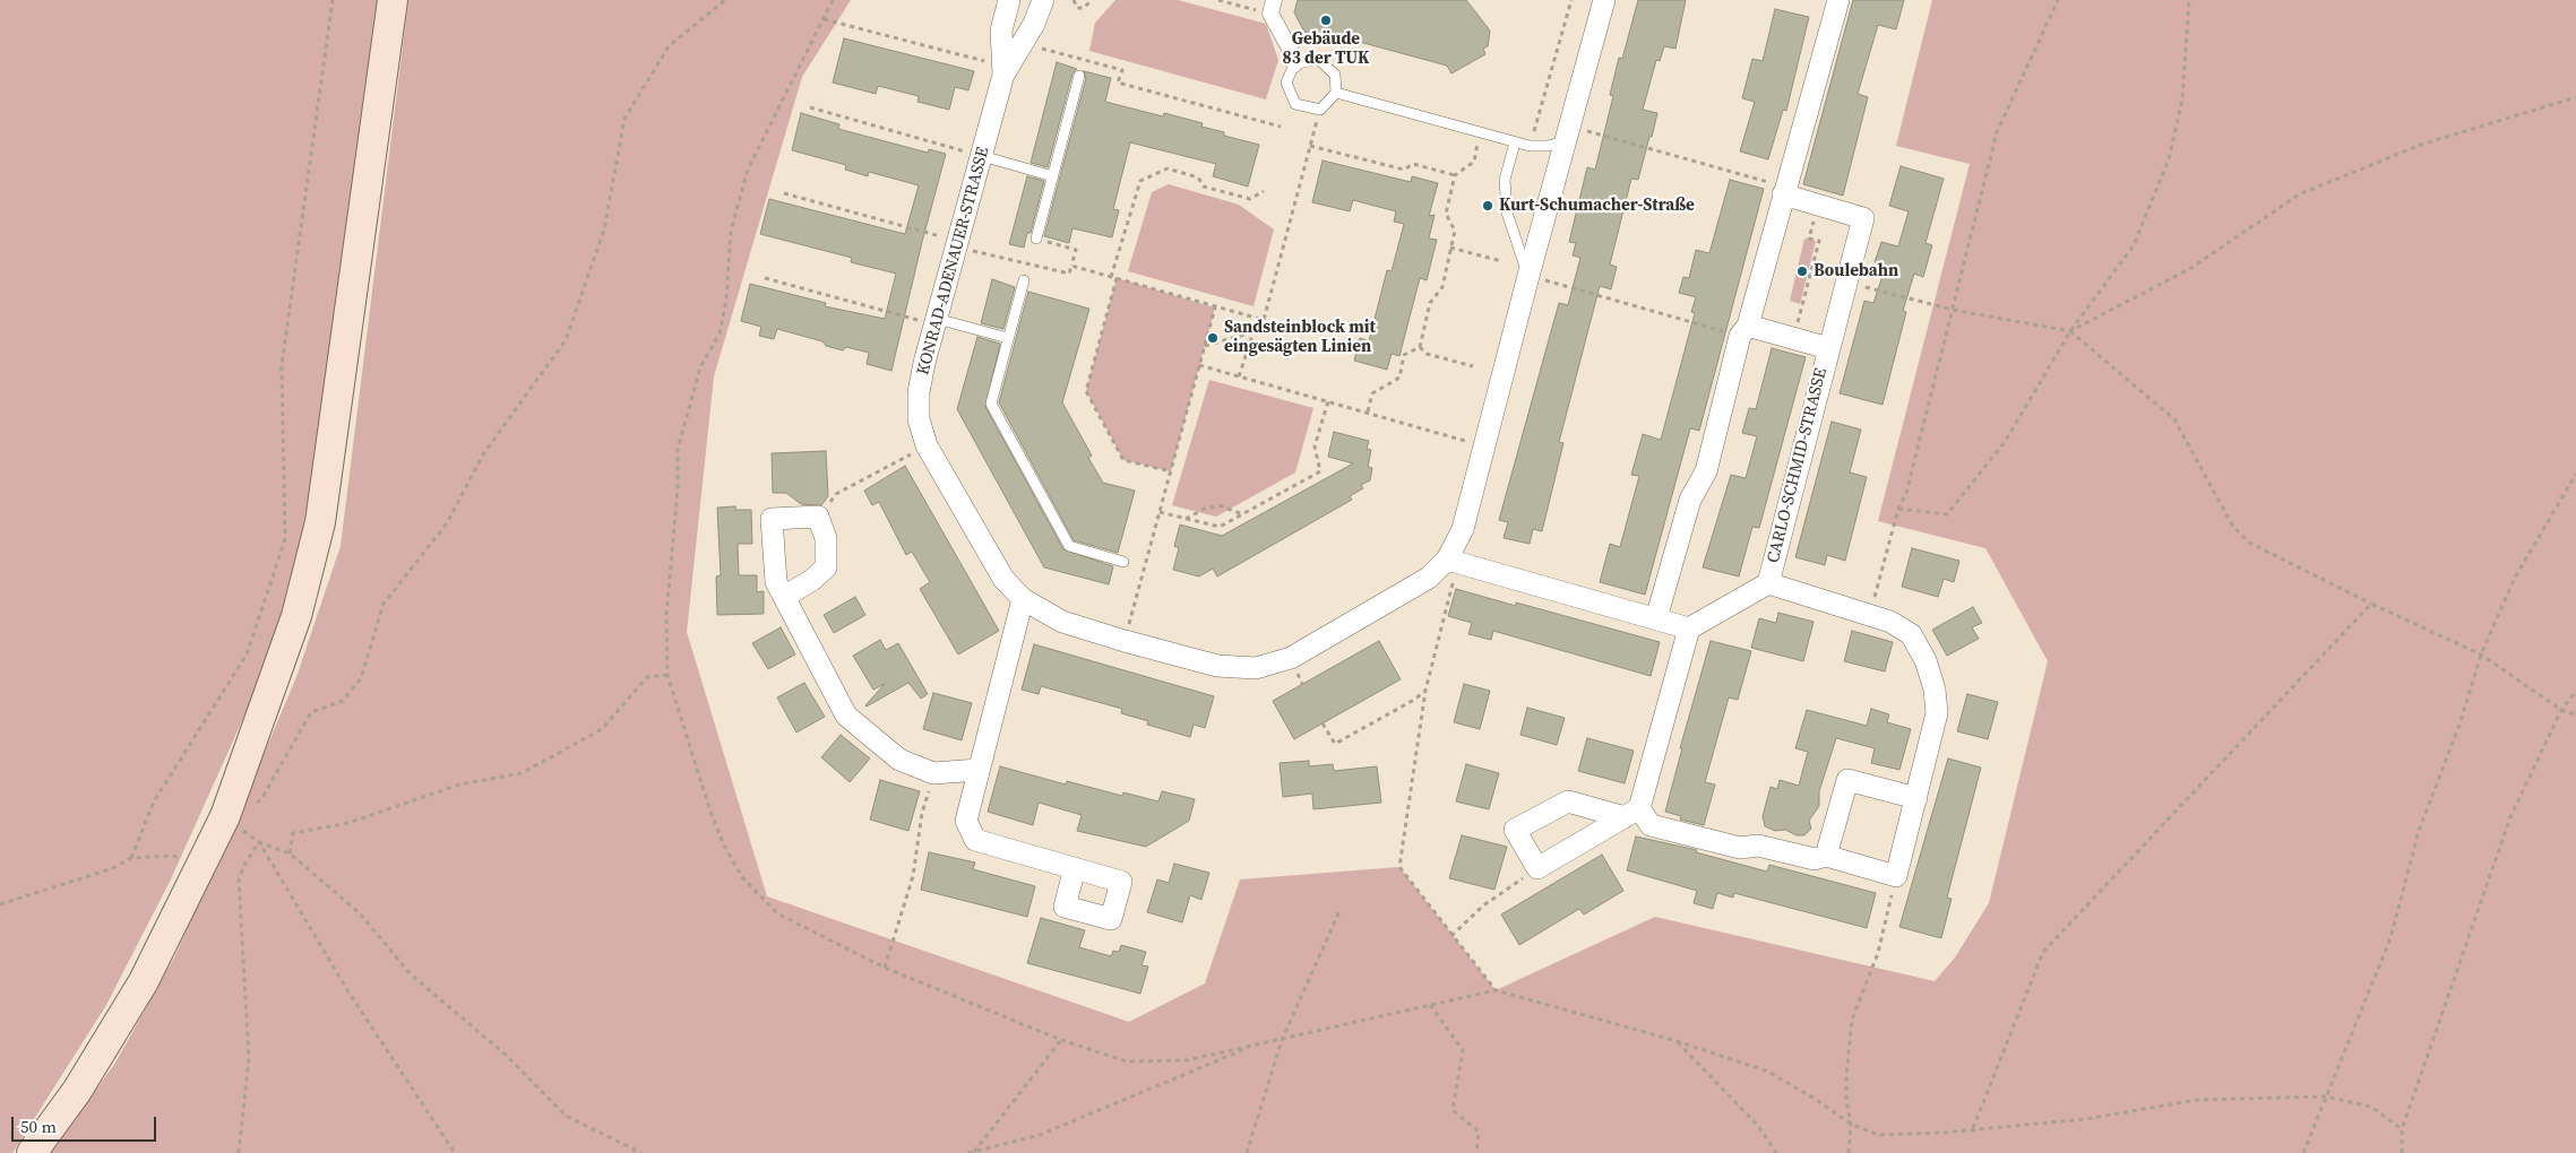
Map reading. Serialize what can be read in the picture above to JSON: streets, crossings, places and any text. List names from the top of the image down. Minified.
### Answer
{"streets":{"street":["KONRAD-ADENAUER-STRASSE","CARLO-SCHMID-STRASSE"]},"places":["Gebäude 83 der TUK","Kurt-Schumacher-Straße","Boulebahn","Sandsteinblock mit eingesägten Linien"],"scale_bar":"50 m"}
